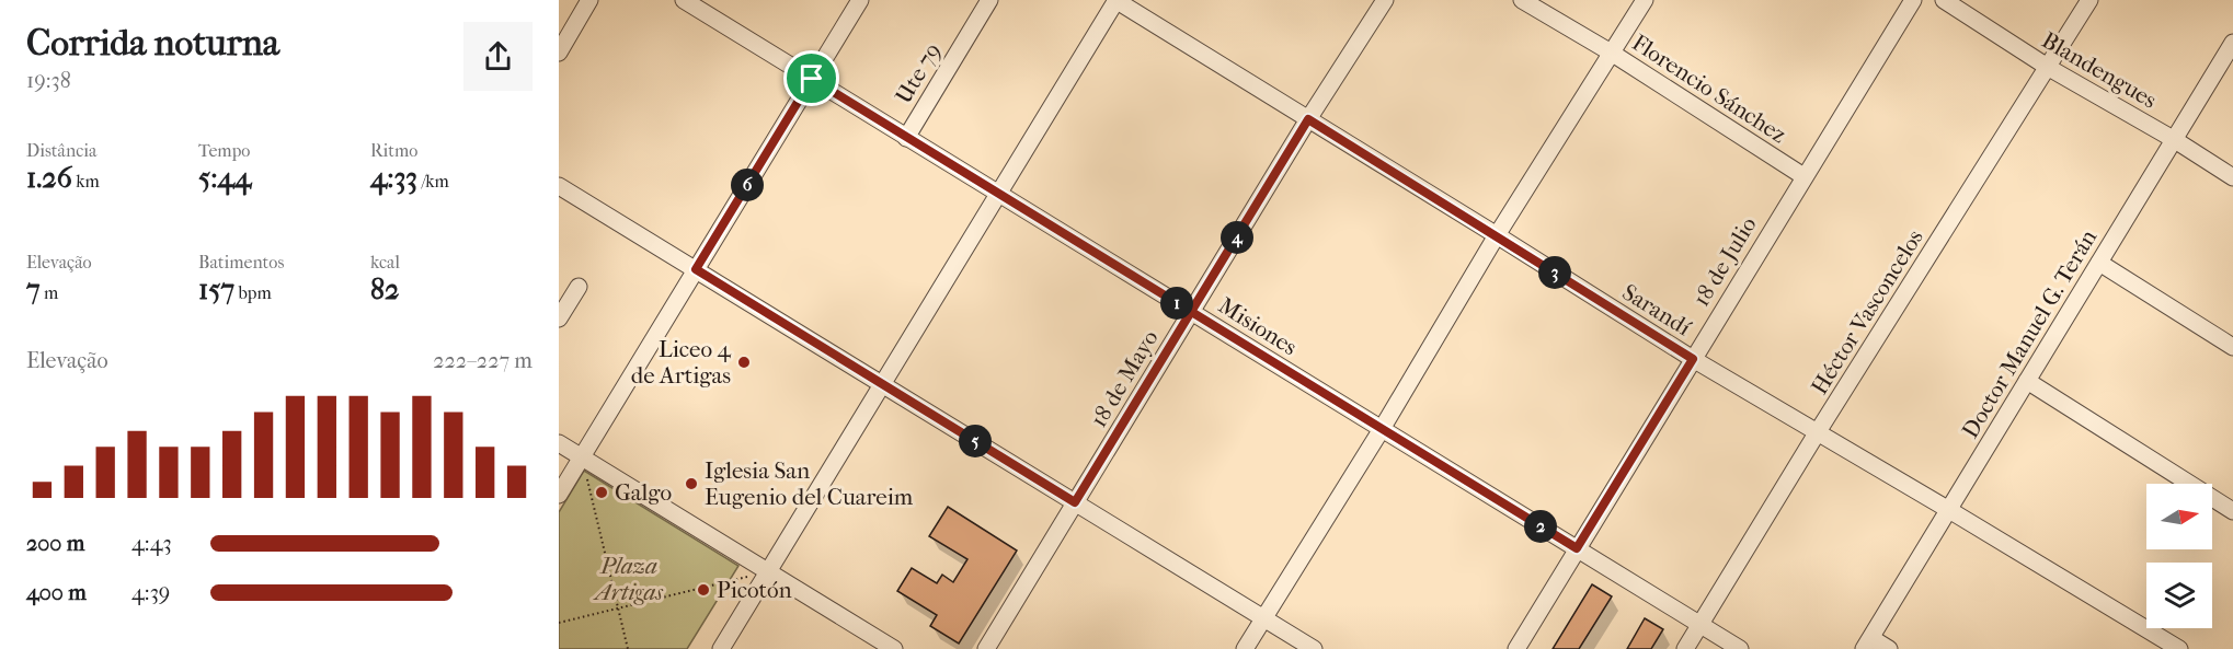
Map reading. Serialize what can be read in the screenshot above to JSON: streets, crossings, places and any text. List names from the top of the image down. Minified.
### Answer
{"streets":{"street":["Blandengues","Ute 79","Florencio Sánchez","18 de Julio","Sarandí","Héctor Vasconcelos","Misiones","Doctor Manuel G. Terán","18 de Mayo"]},"crossings":[["Blandengues","Héctor Vasconcelos"],["Blandengues","Doctor Manuel G. Terán"],["Ute 79","Misiones"],["Florencio Sánchez","18 de Julio"],["18 de Julio","Sarandí"],["18 de Julio","Misiones"],["Sarandí","Héctor Vasconcelos"],["Sarandí","Doctor Manuel G. Terán"],["Sarandí","18 de Mayo"],["Héctor Vasconcelos","Misiones"],["Misiones","18 de Mayo"]],"parks":["Plaza Artigas"],"places":["Liceo 4 de Artigas","Iglesia San Eugenio del Cuareim","Galgo","Picotón"],"north":"right","page":{"heading":["Corrida noturna","19:38"],"stats":[["Distância","1.26 km"],["Tempo","5:44"],["Ritmo","4:33 /km"],["Elevação","7 m"],["Batimentos","157 bpm"],["kcal","82"]],"pins":["6","4","3","1","5","2"],"chart":["Elevação","222–227 m"],"list":[{"name":"200 m","note":"4:43"},{"name":"400 m","note":"4:39"}]}}
